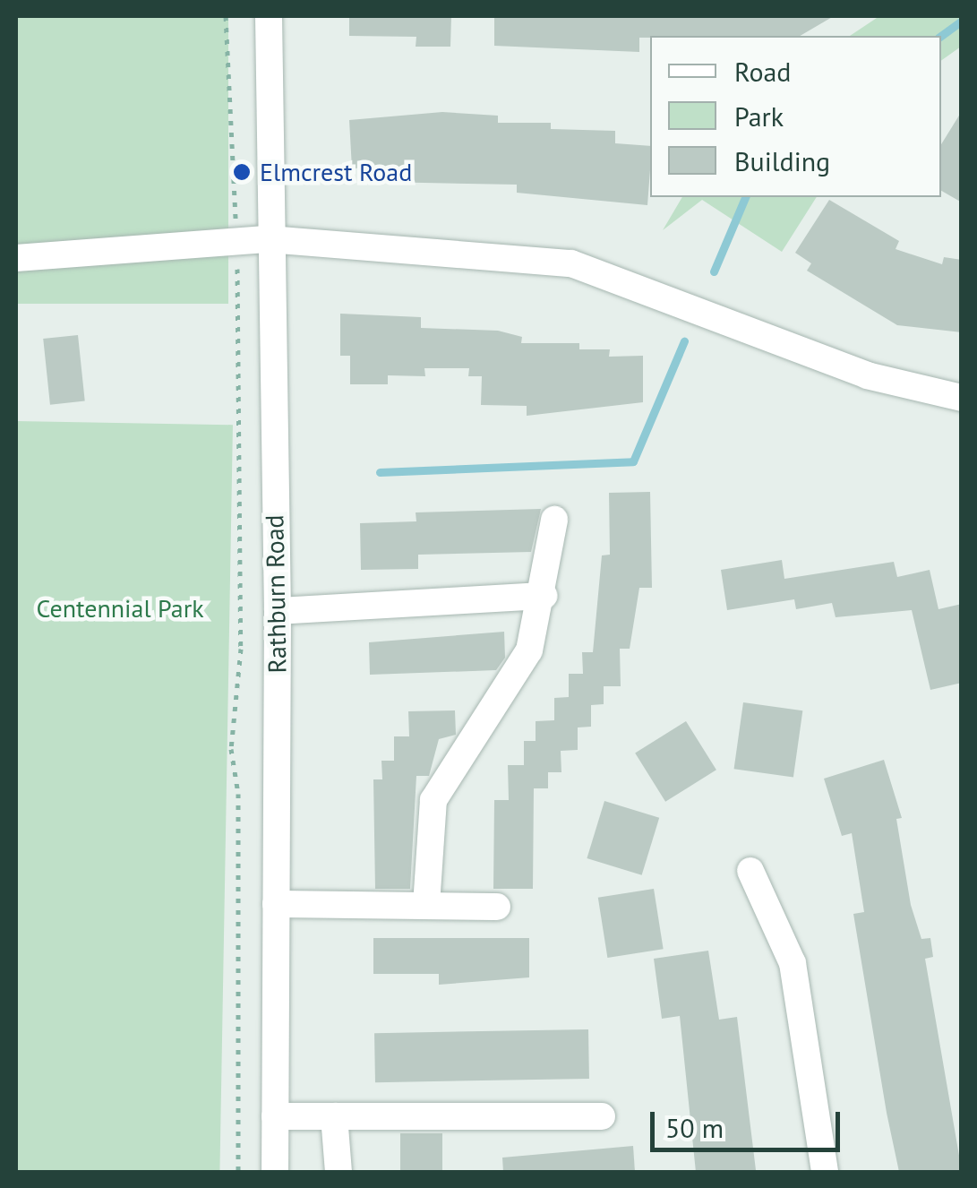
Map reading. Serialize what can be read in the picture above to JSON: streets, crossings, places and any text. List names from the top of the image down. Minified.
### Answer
{"streets":{"street":["Rathburn Road"]},"parks":["Centennial Park"],"places":["Elmcrest Road"],"legend":["Road","Park","Building"],"scale_bar":"50 m"}
